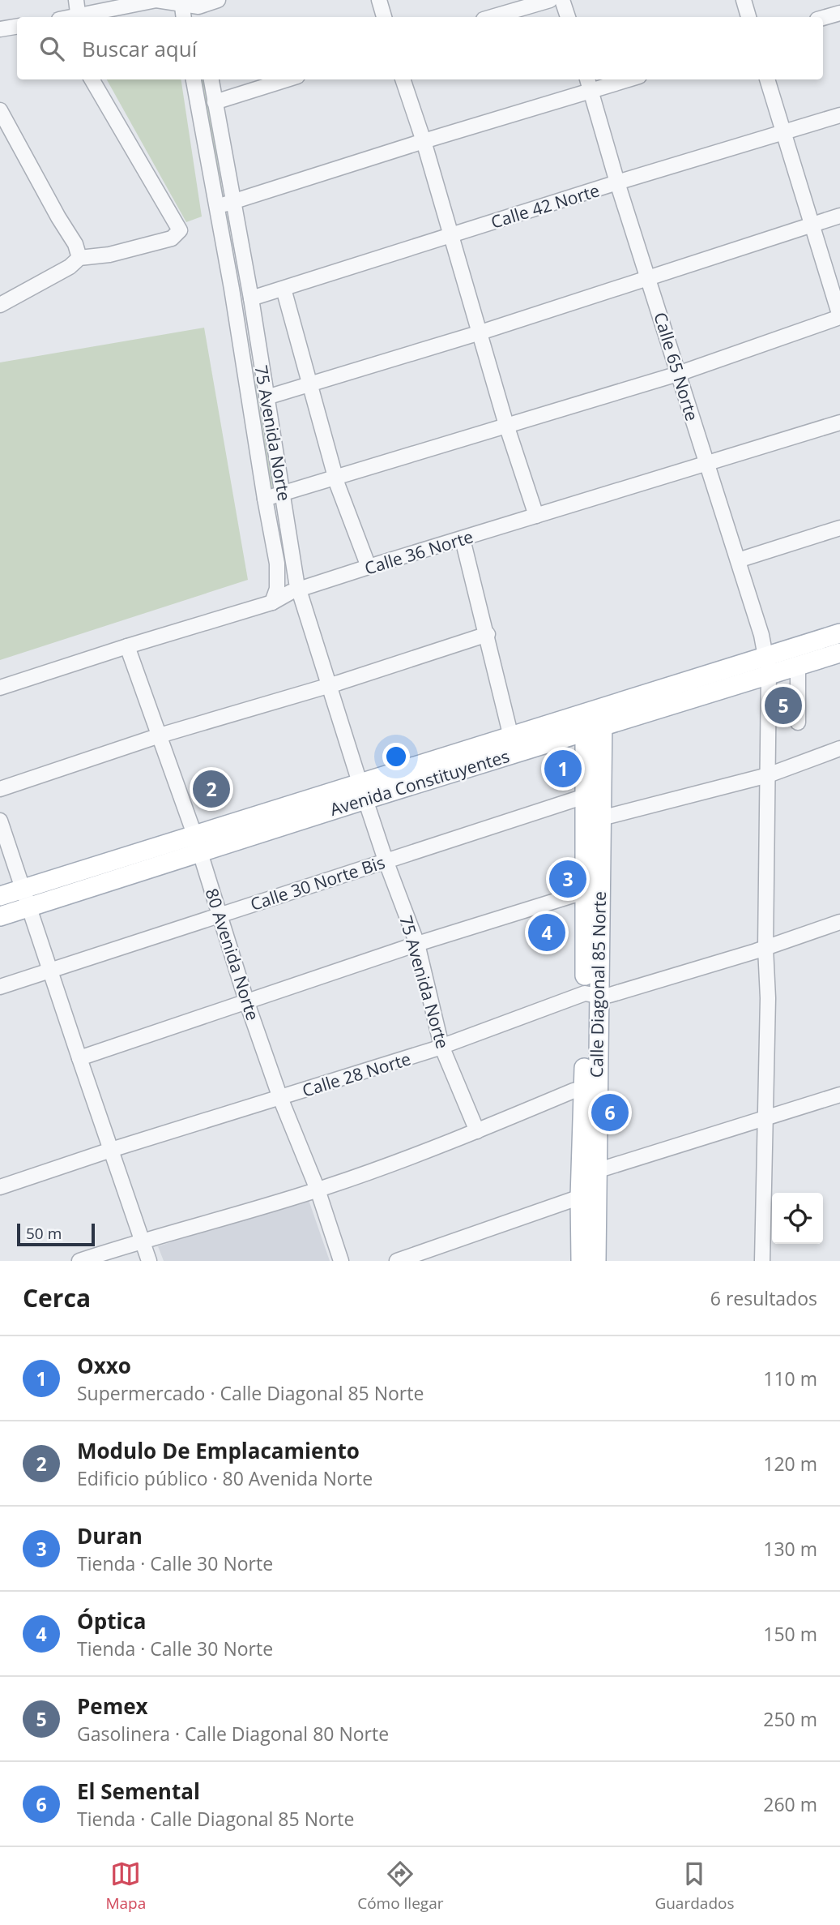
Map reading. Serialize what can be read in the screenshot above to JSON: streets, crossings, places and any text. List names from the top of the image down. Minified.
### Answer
{"streets":{"main road":["Avenida Constituyentes","Calle Diagonal 85 Norte"],"street":["Calle 42 Norte","Calle 65 Norte","75 Avenida Norte","Calle 36 Norte","Calle 30 Norte Bis","80 Avenida Norte","Calle 28 Norte"]},"crossings":[["Calle 42 Norte","Calle 65 Norte"],["Calle 42 Norte","75 Avenida Norte"],["Calle 65 Norte","Calle 36 Norte"],["Calle 65 Norte","Avenida Constituyentes"],["Calle 65 Norte","Calle 28 Norte"],["75 Avenida Norte","Calle 36 Norte"],["75 Avenida Norte","Avenida Constituyentes"],["75 Avenida Norte","Calle 30 Norte Bis"],["75 Avenida Norte","Calle 28 Norte"],["Calle 36 Norte","80 Avenida Norte"],["Avenida Constituyentes","80 Avenida Norte"],["Avenida Constituyentes","Calle Diagonal 85 Norte"],["Calle 30 Norte Bis","80 Avenida Norte"],["Calle 30 Norte Bis","Calle Diagonal 85 Norte"],["80 Avenida Norte","Calle 28 Norte"],["Calle Diagonal 85 Norte","Calle 28 Norte"]],"scale_bar":"50 m","page":{"search":"Buscar aquí","pins":["5","1","2","3","4","6"],"scale":"50 m","heading":["Cerca","6 resultados"],"list":[{"mark":"1","name":"Oxxo","note":"Supermercado · Calle Diagonal 85 Norte","value":"110 m"},{"mark":"2","name":"Modulo De Emplacamiento","note":"Edificio público · 80 Avenida Norte","value":"120 m"},{"mark":"3","name":"Duran","note":"Tienda · Calle 30 Norte","value":"130 m"},{"mark":"4","name":"Óptica","note":"Tienda · Calle 30 Norte","value":"150 m"},{"mark":"5","name":"Pemex","note":"Gasolinera · Calle Diagonal 80 Norte","value":"250 m"},{"mark":"6","name":"El Semental","note":"Tienda · Calle Diagonal 85 Norte","value":"260 m"}],"nav":["Mapa","Cómo llegar","Guardados"]}}
